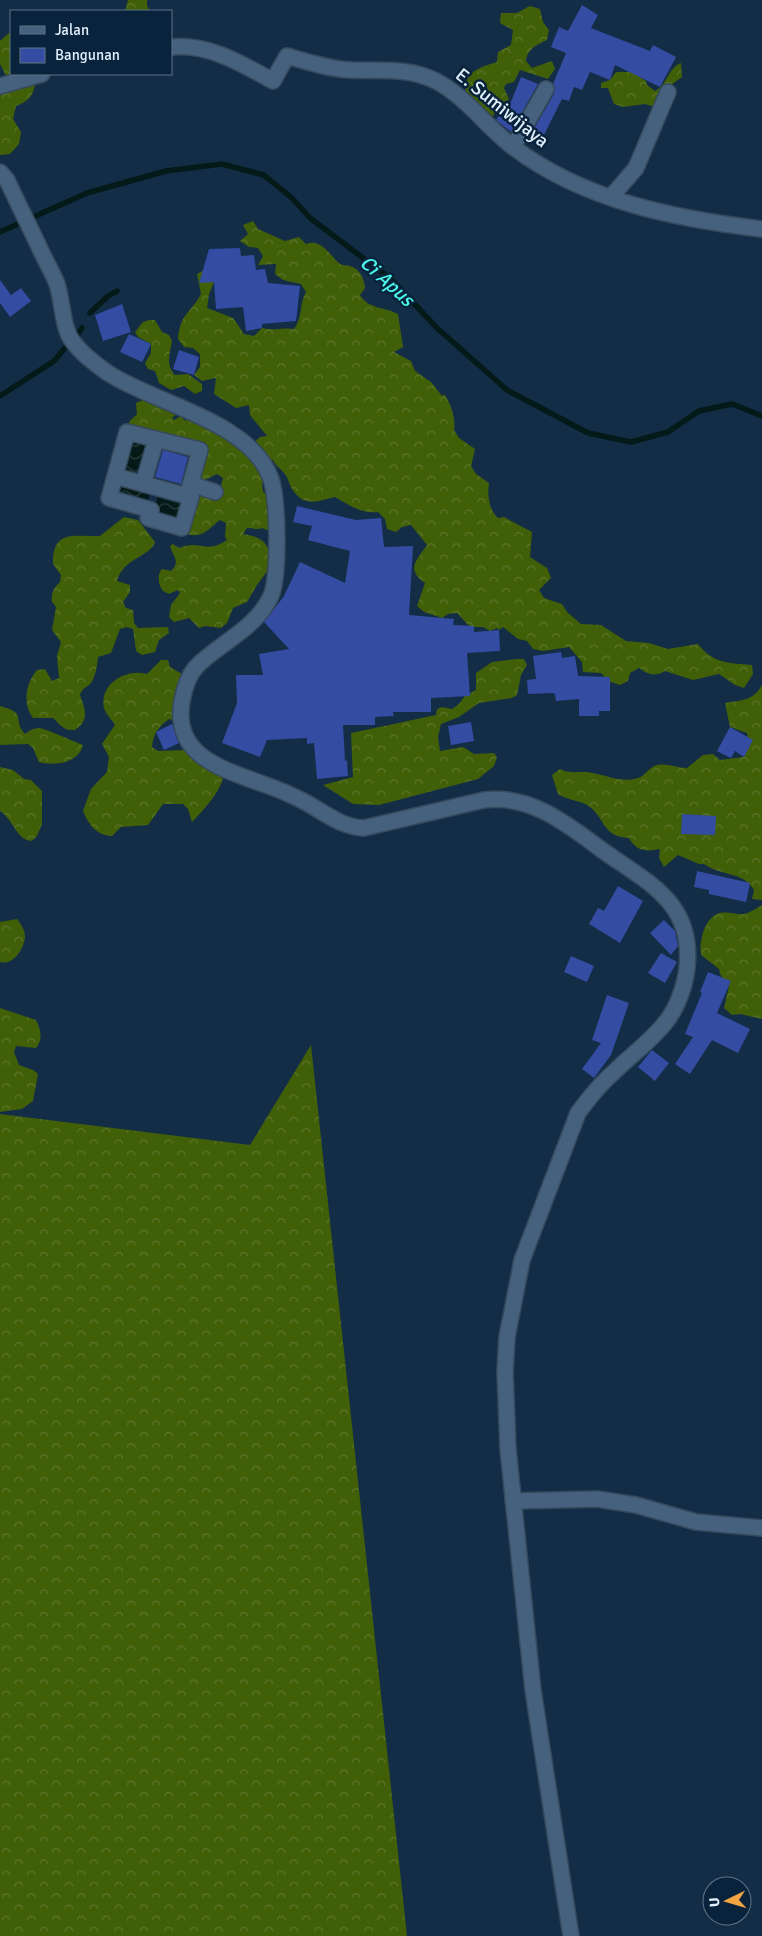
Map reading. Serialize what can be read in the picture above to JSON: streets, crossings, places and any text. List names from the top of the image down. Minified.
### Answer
{"streets":{"street":["E. Sumiwijaya"]},"water":["Ci Apus"],"legend":["Jalan","Bangunan"],"north":"left"}
